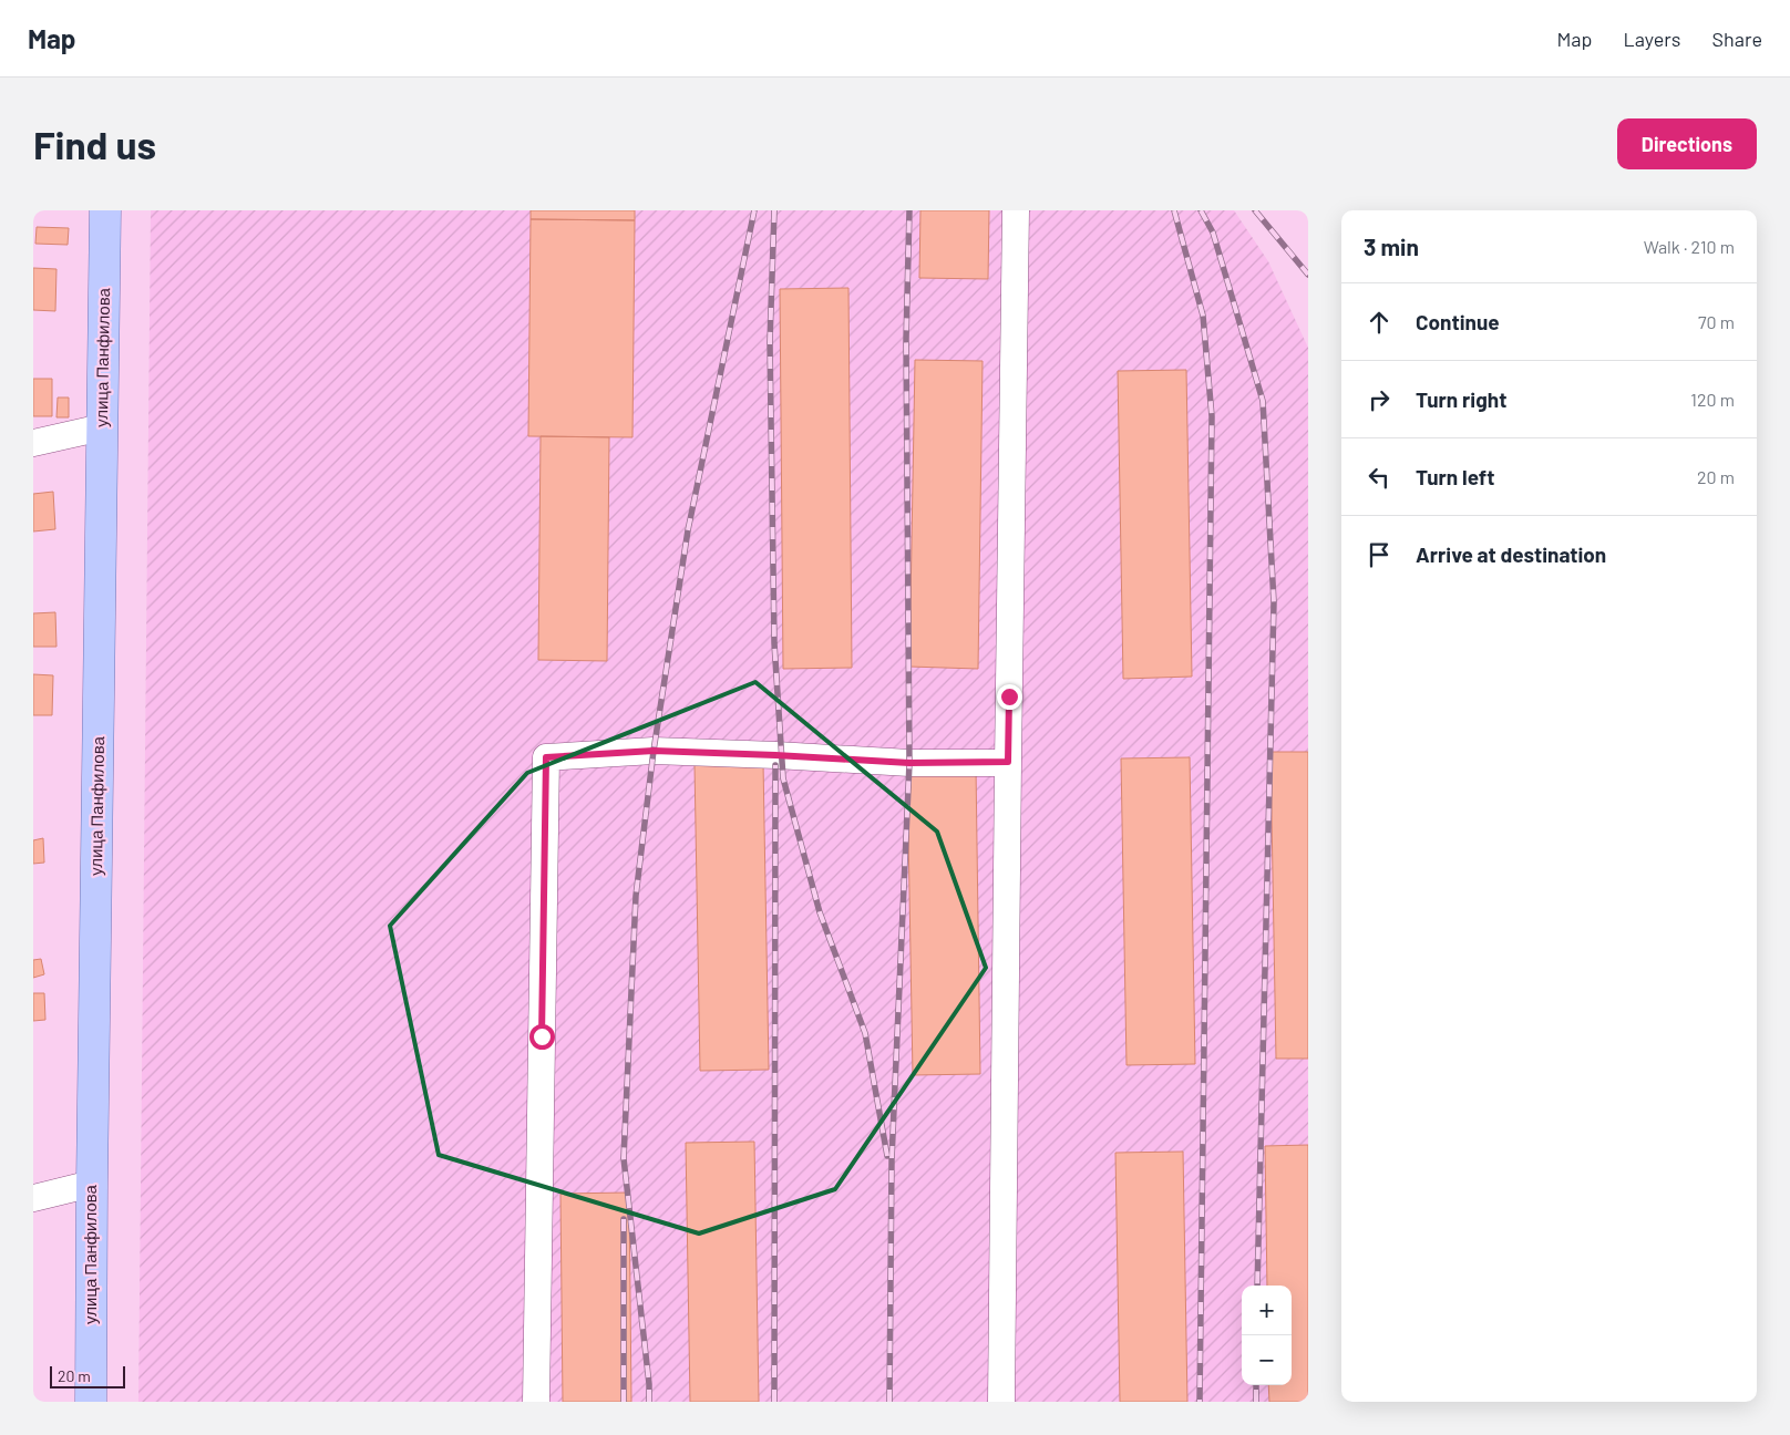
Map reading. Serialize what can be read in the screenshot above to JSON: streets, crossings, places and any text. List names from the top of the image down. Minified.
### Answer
{"streets":{"main road":["улица Панфилова"]},"scale_bar":"20 m","page":{"header":"Map","nav":["Map","Layers","Share"],"buttons":"Directions","title":"Find us","heading":["3 min","Walk · 210 m"],"list":[["Continue","70 m"],["Turn right","120 m"],["Turn left","20 m"],"Arrive at destination"],"map_buttons":["+","−"],"scale":"20 m"}}
